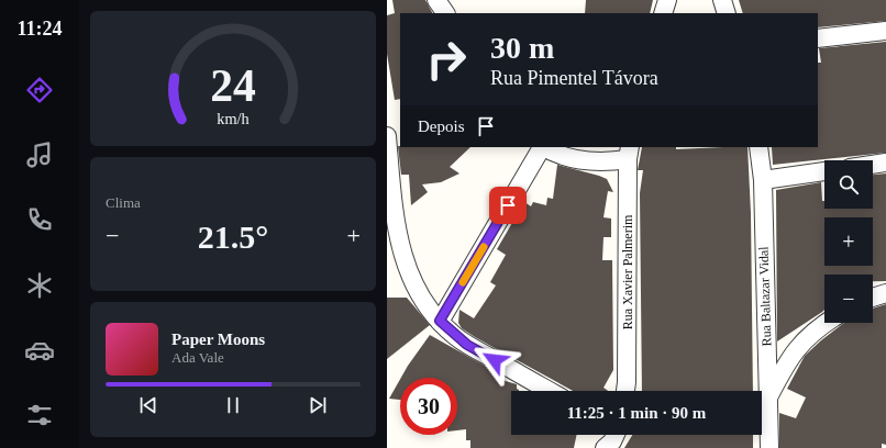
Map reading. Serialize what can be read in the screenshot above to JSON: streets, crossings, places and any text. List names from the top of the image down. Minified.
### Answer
{"streets":{"street":["Rua Xavier Palmerim","Rua Baltazar Vidal"]},"page":{"tabs":"11:24","turn":["30 m","Rua Pimentel Távora"],"then":"Depois","tile":"Clima","map_buttons":["+","−"],"heat":["−","21.5°","+"],"song":["Paper Moons","Ada Vale"],"limit":"30","trip":"11:25 · 1 min · 90 m","gauge":["24","km/h"]}}
